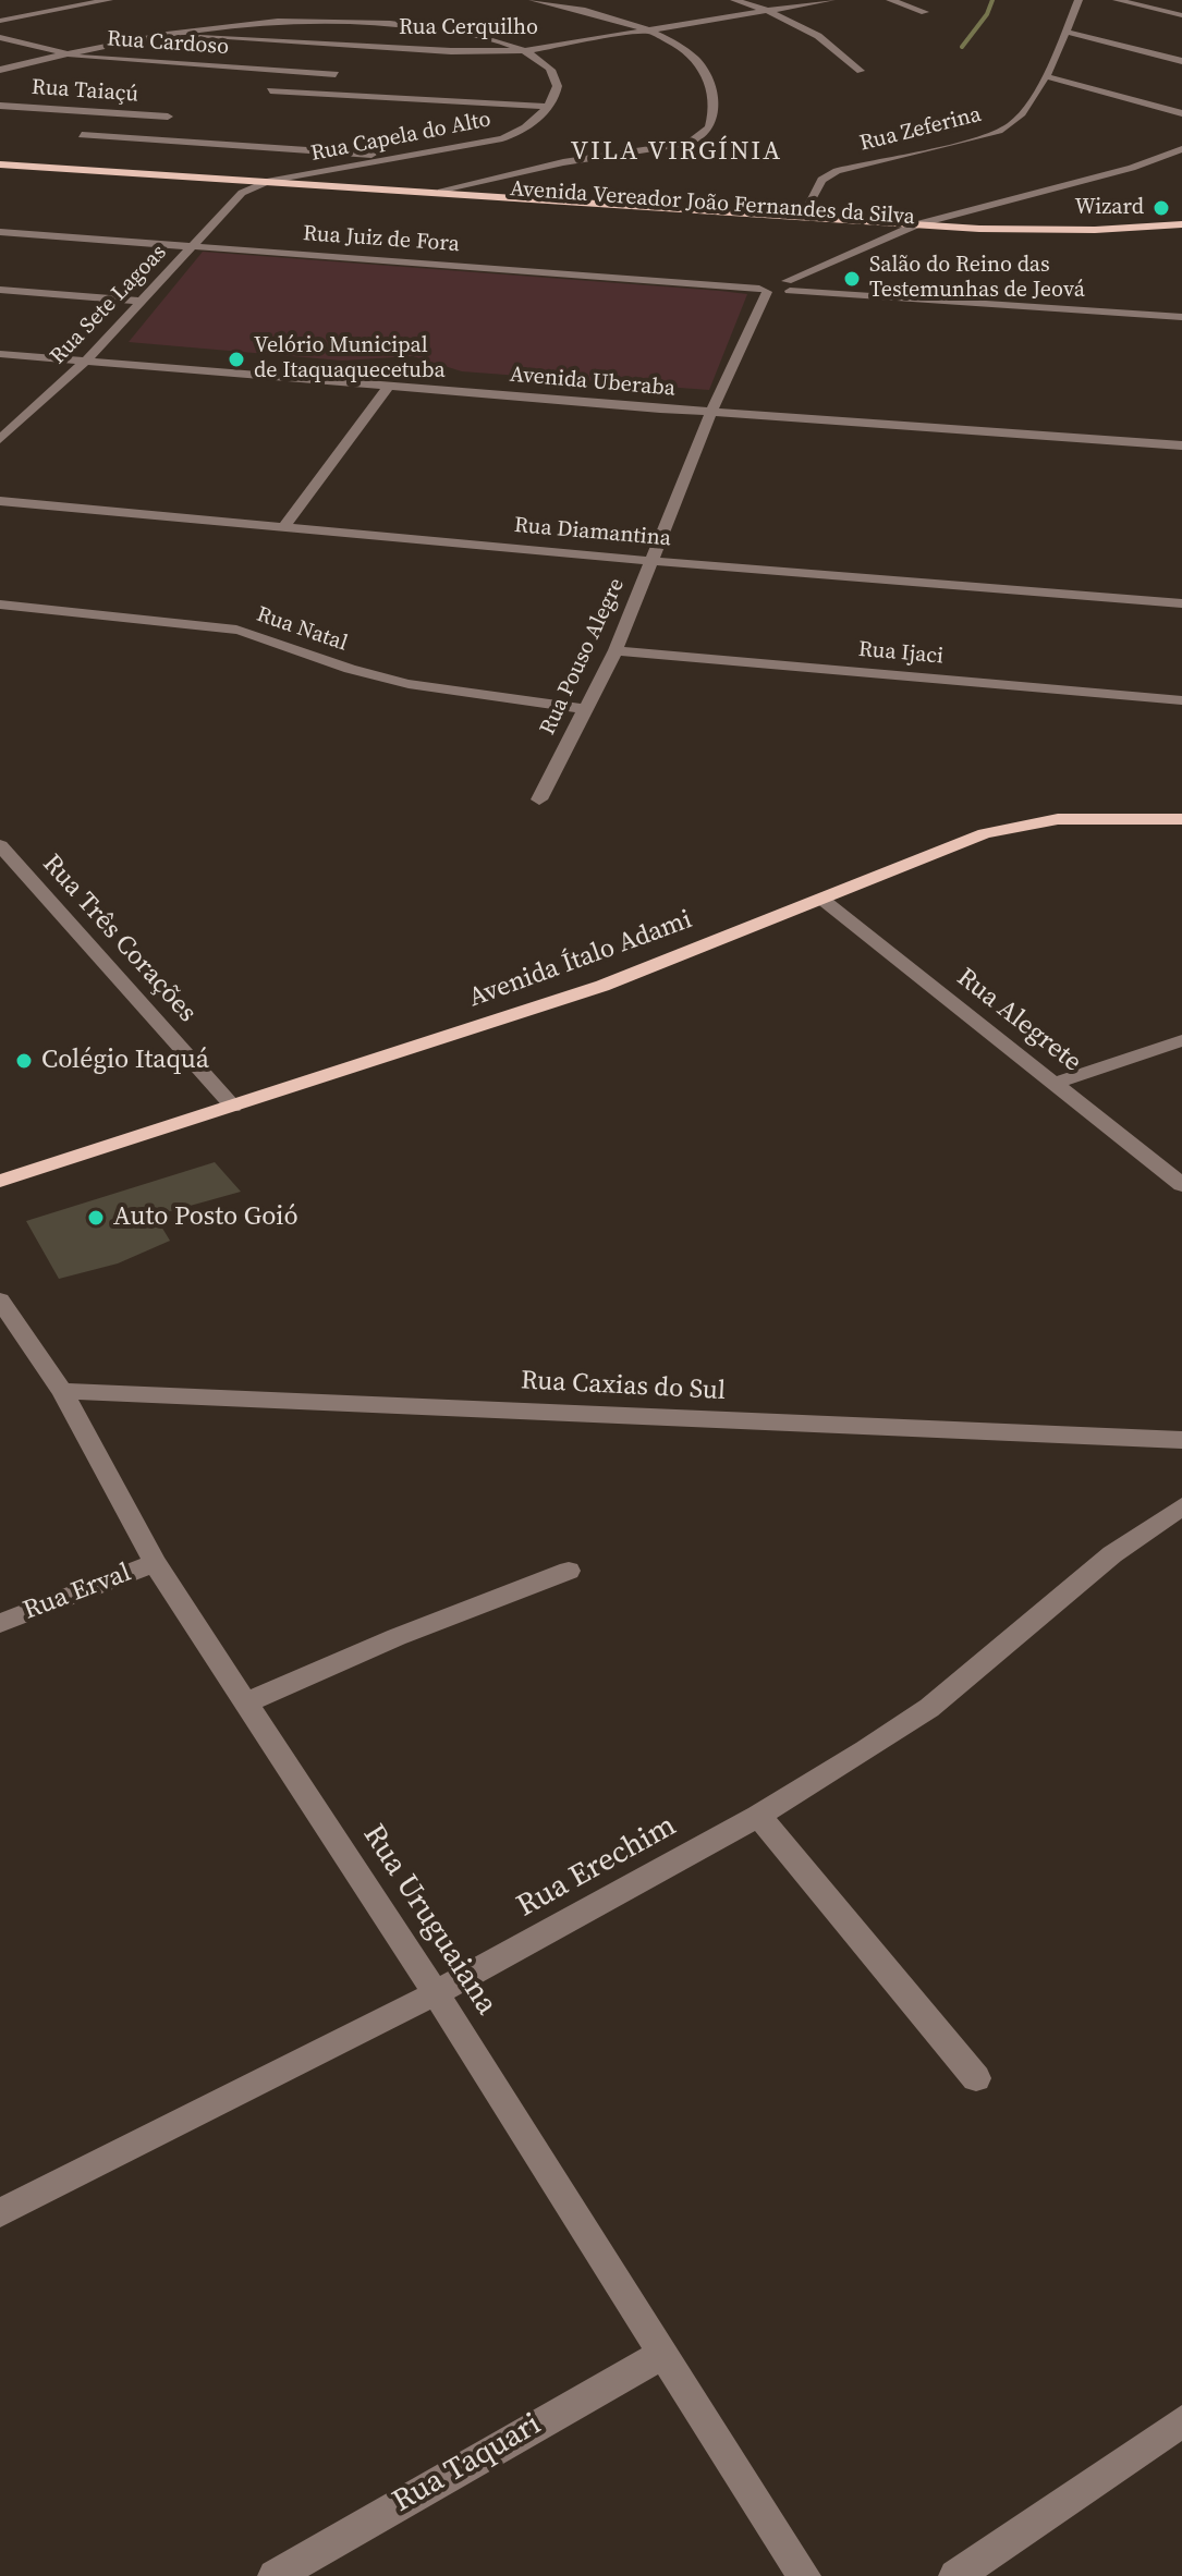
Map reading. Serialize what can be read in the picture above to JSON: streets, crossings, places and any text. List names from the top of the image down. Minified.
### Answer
{"streets":{"main road":["Avenida Vereador João Fernandes da Silva","Avenida Ítalo Adami"],"street":["Rua Cerquilho","Rua Cardoso","Rua Taiaçú","Rua Zeferina","Rua Capela do Alto","Rua Juiz de Fora","Rua Sete Lagoas","Avenida Uberaba","Rua Diamantina","Rua Natal","Rua Ijaci","Rua Pouso Alegre","Rua Três Corações","Rua Alegrete","Rua Caxias do Sul","Rua Erval","Rua Erechim","Rua Uruguaiana","Rua Taquari"]},"crossings":[["Rua Zeferina","Avenida Vereador João Fernandes da Silva"],["Rua Capela do Alto","Avenida Vereador João Fernandes da Silva"],["Avenida Vereador João Fernandes da Silva","Rua Sete Lagoas"],["Rua Juiz de Fora","Rua Sete Lagoas"],["Rua Juiz de Fora","Rua Pouso Alegre"],["Rua Sete Lagoas","Avenida Uberaba"],["Avenida Uberaba","Rua Pouso Alegre"],["Rua Diamantina","Rua Pouso Alegre"],["Rua Natal","Rua Pouso Alegre"],["Rua Ijaci","Rua Pouso Alegre"],["Rua Três Corações","Avenida Ítalo Adami"],["Avenida Ítalo Adami","Rua Alegrete"],["Rua Caxias do Sul","Rua Uruguaiana"],["Rua Erval","Rua Uruguaiana"],["Rua Erechim","Rua Uruguaiana"],["Rua Uruguaiana","Rua Taquari"]],"districts":["VILA VIRGÍNIA"],"places":["Wizard","Salão do Reino das Testemunhas de Jeová","Velório Municipal de Itaquaquecetuba","Colégio Itaquá","Auto Posto Goió"]}
